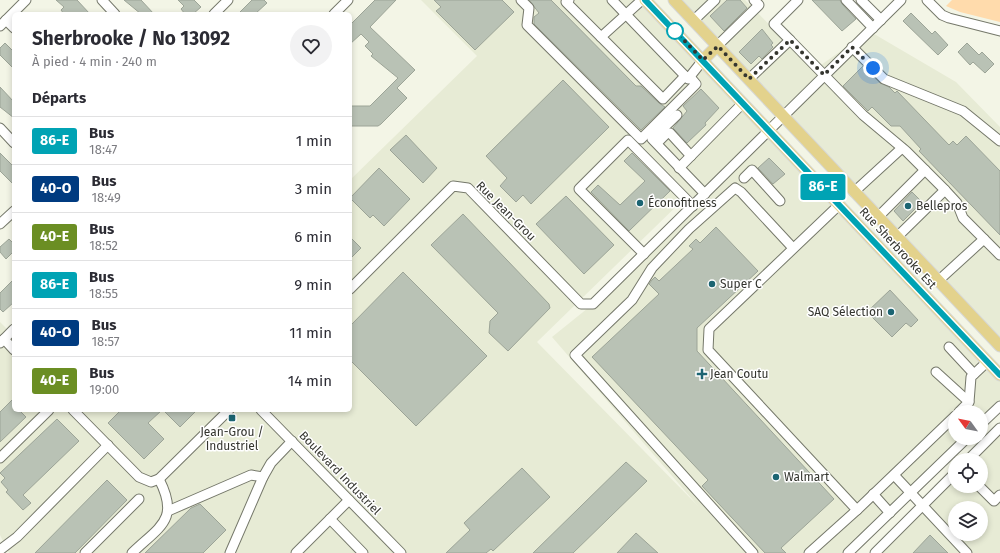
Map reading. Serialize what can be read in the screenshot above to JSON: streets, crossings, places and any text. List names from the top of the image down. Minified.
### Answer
{"streets":{"main road":["Rue Sherbrooke Est"],"street":["Rue Jean-Grou","Boulevard Industriel"]},"places":{"other":["Éconofitness","Bellepros","Super C","SAQ Sélection","Walmart"],"health":["Jean Coutu"],"transit":["Jean-Grou / Industriel"]},"lines":["bus line 86-E"],"north":"top left","page":{"on_map":"86-E","heading":[["Sherbrooke / No 13092","À pied · 4 min · 240 m"],"Départs"],"list":[{"mark":"86-E","name":"Bus","note":"18:47","value":"1 min"},{"mark":"40-O","name":"Bus","note":"18:49","value":"3 min"},{"mark":"40-E","name":"Bus","note":"18:52","value":"6 min"},{"mark":"86-E","name":"Bus","note":"18:55","value":"9 min"},{"mark":"40-O","name":"Bus","note":"18:57","value":"11 min"},{"mark":"40-E","name":"Bus","note":"19:00","value":"14 min"}]}}
